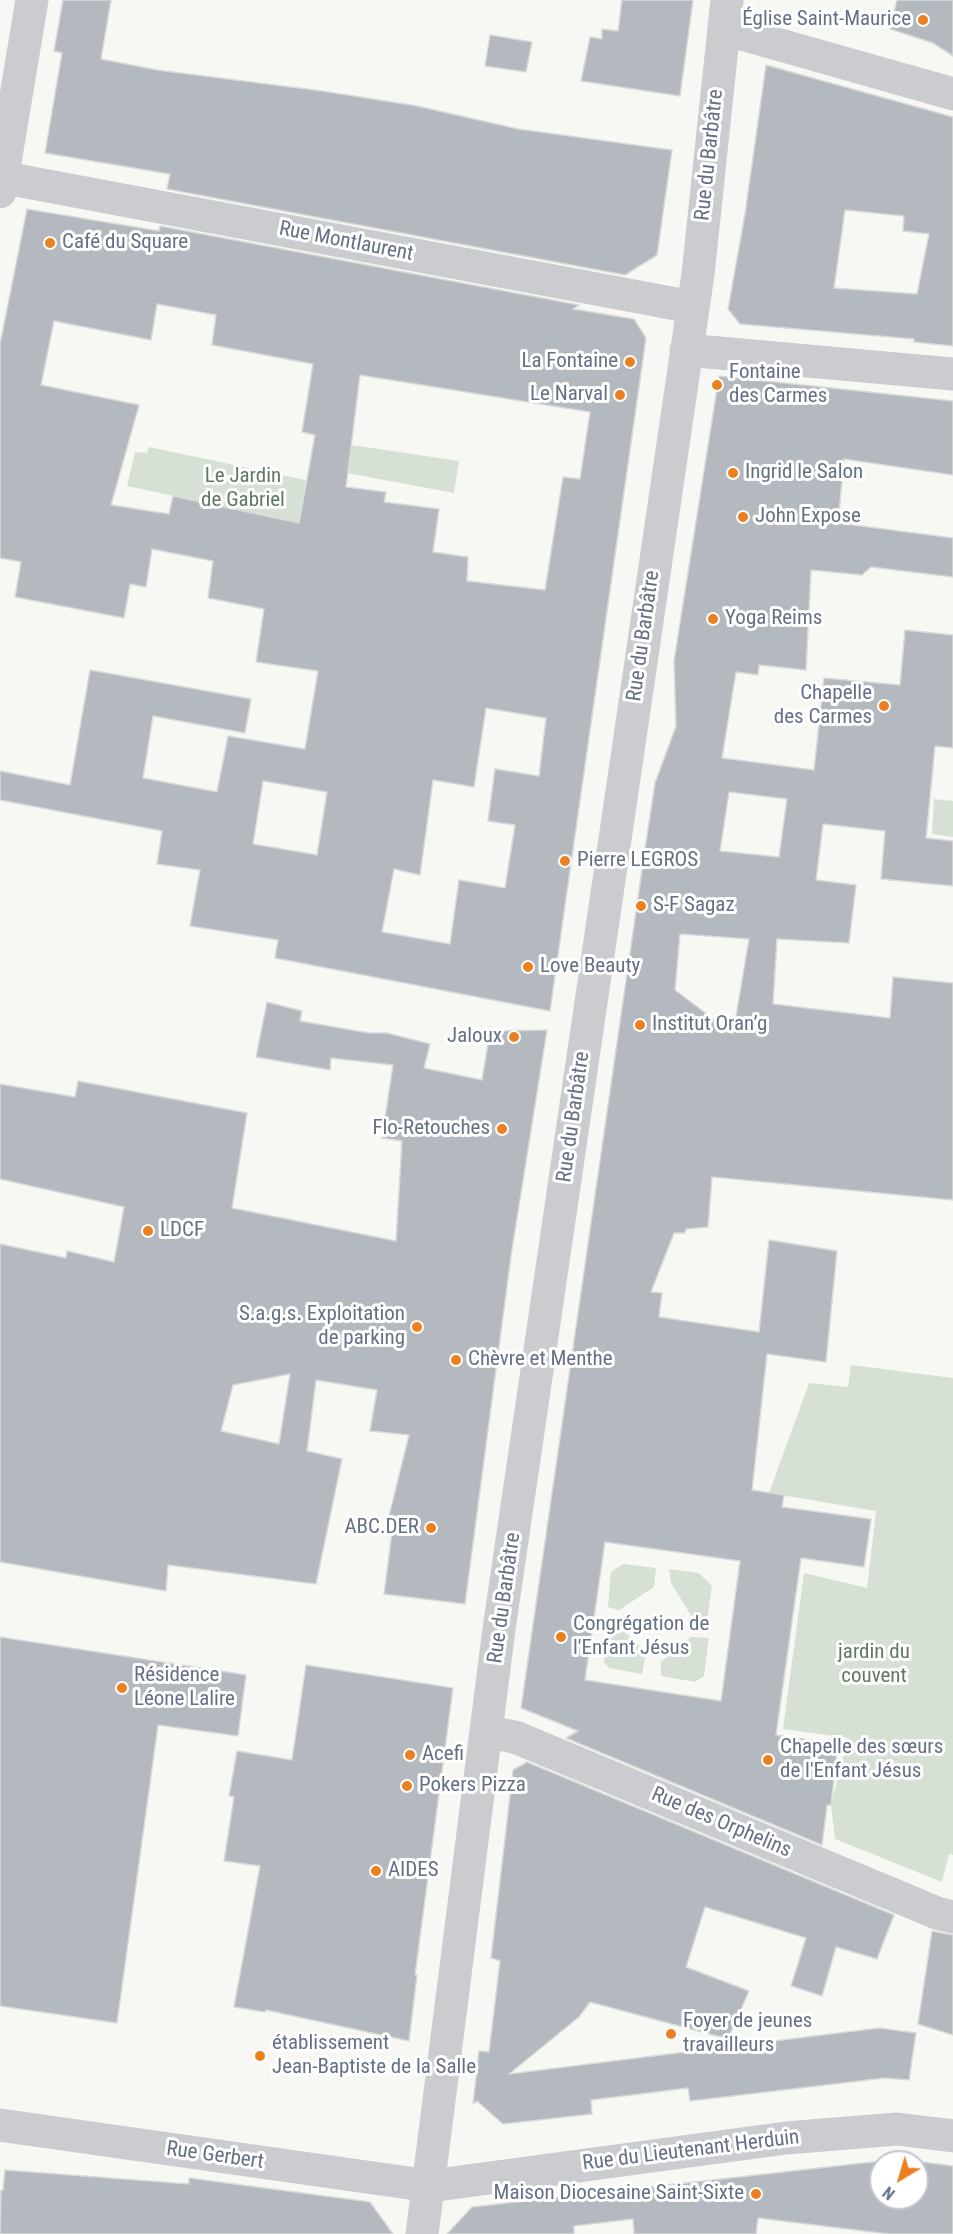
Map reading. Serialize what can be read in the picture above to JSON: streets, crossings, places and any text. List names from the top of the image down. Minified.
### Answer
{"streets":{"street":["Rue du Barbâtre","Rue Montlaurent","Rue des Orphelins","Rue du Lieutenant Herduin","Rue Gerbert"]},"crossings":[["Rue du Barbâtre","Rue Montlaurent"],["Rue du Barbâtre","Rue des Orphelins"],["Rue du Barbâtre","Rue du Lieutenant Herduin"],["Rue du Barbâtre","Rue Gerbert"],["Rue du Lieutenant Herduin","Rue Gerbert"]],"parks":["Le Jardin de Gabriel","jardin du couvent"],"places":["Église Saint-Maurice","Café du Square","La Fontaine","Fontaine des Carmes","Le Narval","Ingrid le Salon","John Expose","Yoga Reims","Chapelle des Carmes","Pierre LEGROS","S-F Sagaz","Love Beauty","Institut Oran’g","Jaloux","Flo-Retouches","LDCF","S.a.g.s. Exploitation de parking","Chèvre et Menthe","ABC.DER","Congrégation de l'Enfant Jésus","Résidence Léone Lalire","Acefi","Chapelle des sœurs de l'Enfant Jésus","Pokers Pizza","AIDES","Foyer de jeunes travailleurs","établissement Jean-Baptiste de la Salle","Maison Diocesaine Saint-Sixte"],"north":"bottom left"}
